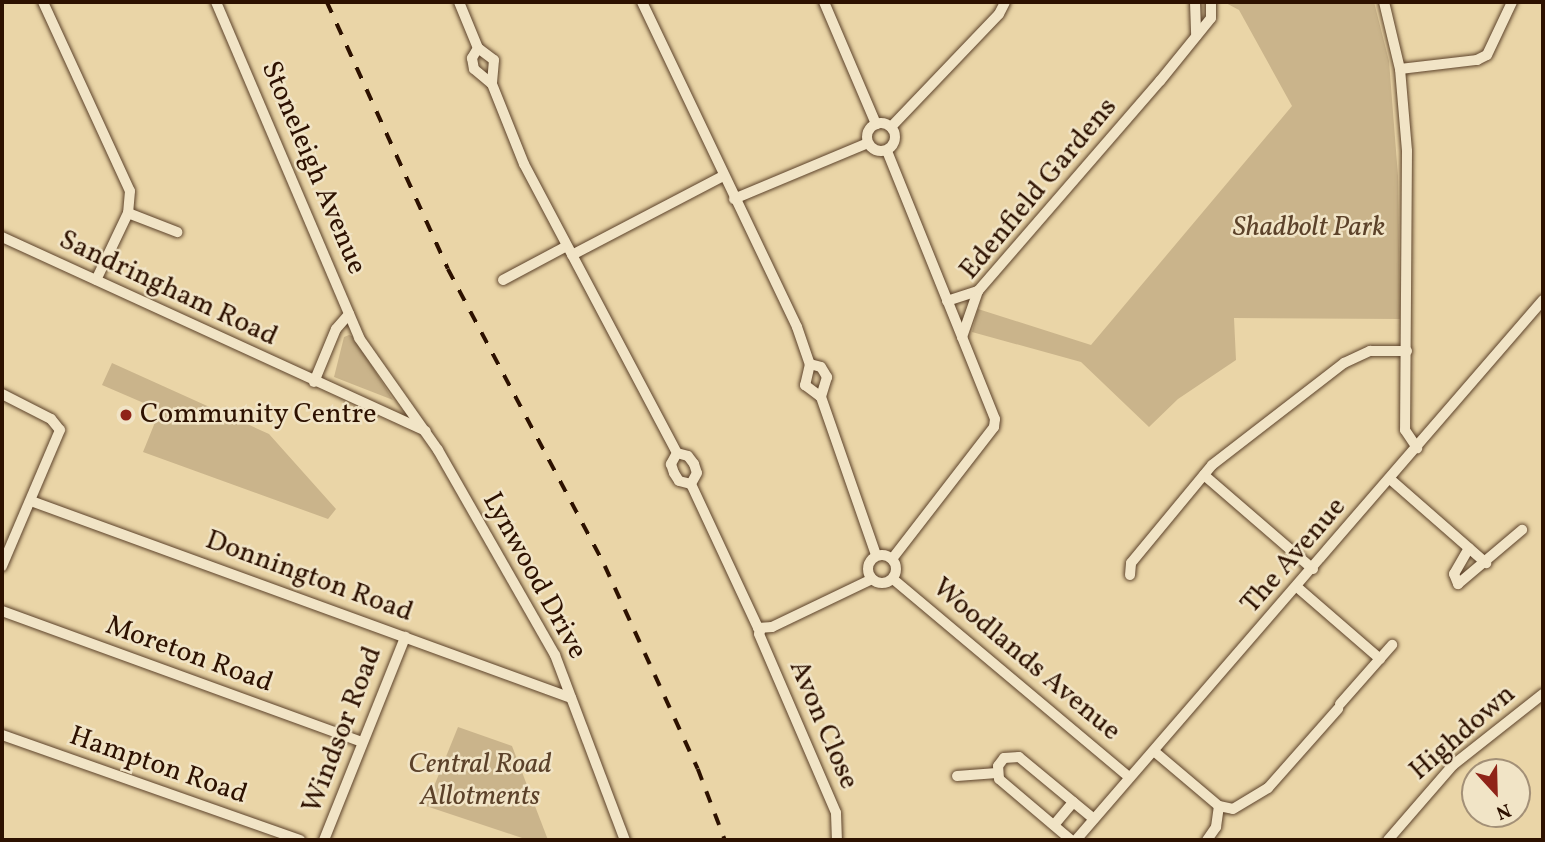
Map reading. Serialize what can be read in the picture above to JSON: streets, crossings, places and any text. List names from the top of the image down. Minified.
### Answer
{"streets":{"street":["Stoneleigh Avenue","Edenfield Gardens","Sandringham Road","The Avenue","Lynwood Drive","Donnington Road","Moreton Road","Woodlands Avenue","Avon Close","Windsor Road","Highdown","Hampton Road"]},"crossings":[["Stoneleigh Avenue","Lynwood Drive"],["Sandringham Road","Lynwood Drive"],["The Avenue","Woodlands Avenue"],["Lynwood Drive","Donnington Road"],["Donnington Road","Windsor Road"],["Moreton Road","Windsor Road"]],"parks":["Shadbolt Park","Central Road Allotments"],"places":["Community Centre"],"north":"bottom"}
